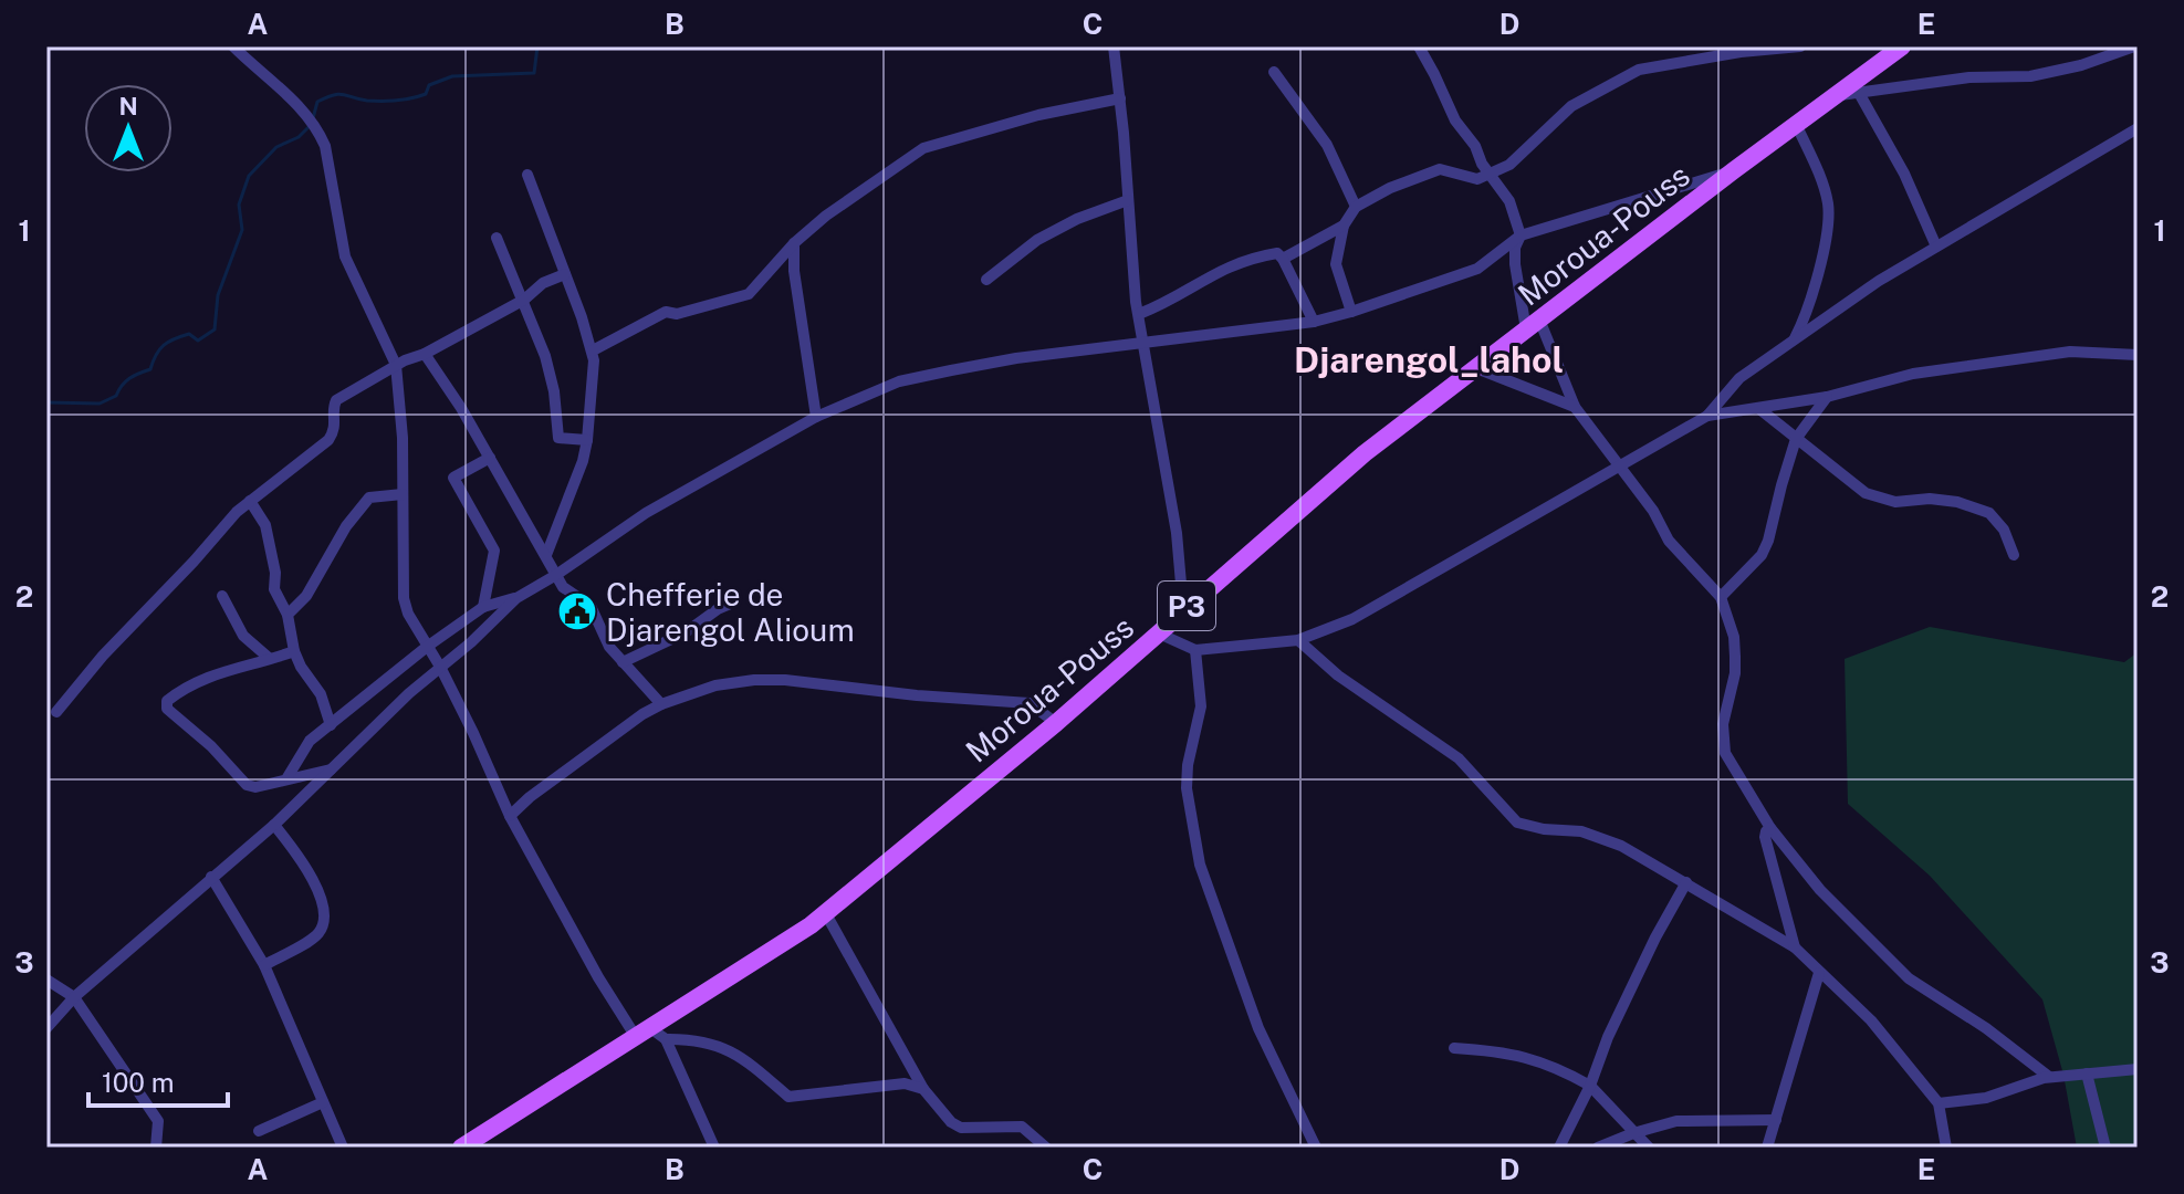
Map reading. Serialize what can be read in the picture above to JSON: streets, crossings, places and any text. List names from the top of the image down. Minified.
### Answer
{"streets":{"main road":["Moroua-Pouss","P3"]},"districts":["Djarengol_lahol"],"places":{"public building":["Chefferie de Djarengol Alioum"]},"scale_bar":"100 m","north":"top","grid":{"columns":["A","B","C","D","E"],"rows":["1","2","3"]}}
